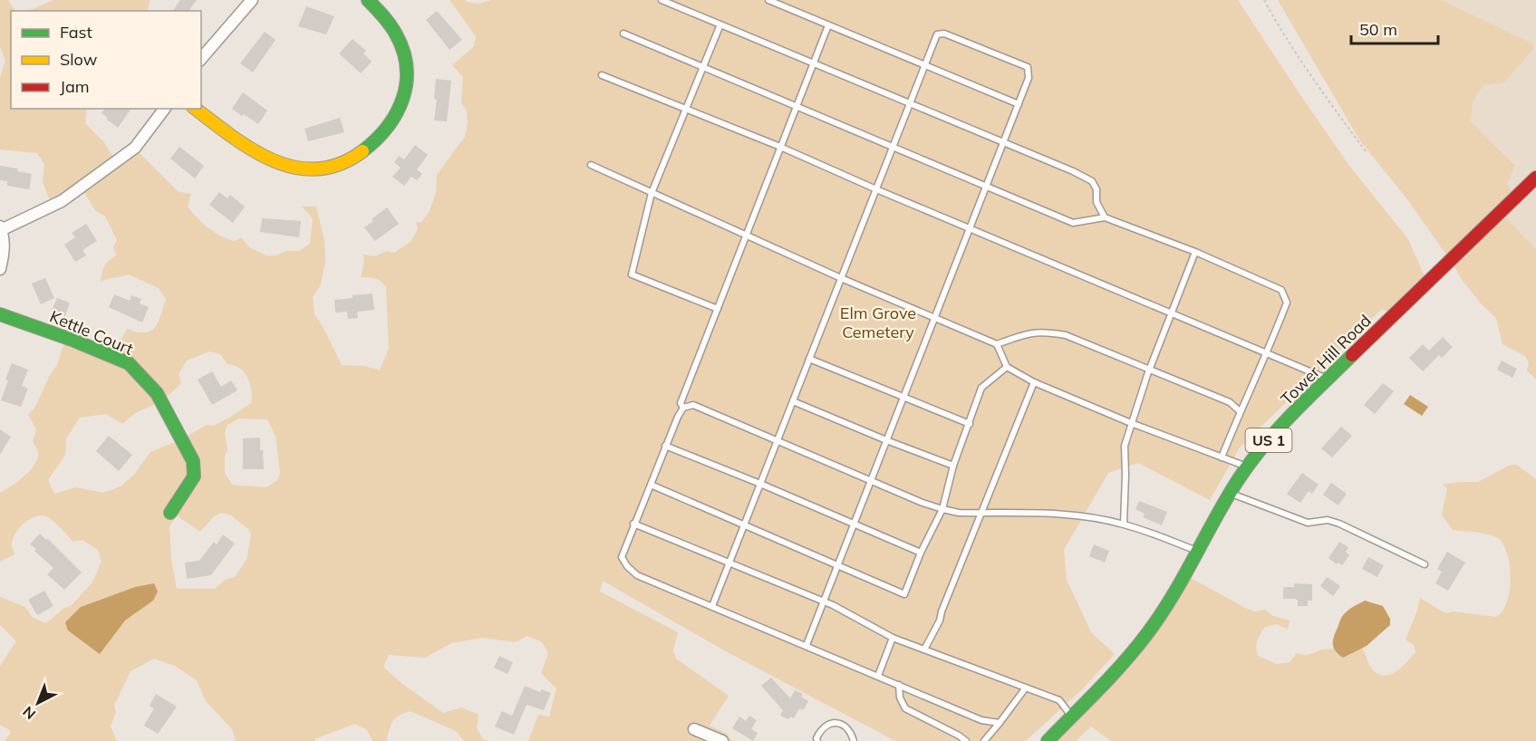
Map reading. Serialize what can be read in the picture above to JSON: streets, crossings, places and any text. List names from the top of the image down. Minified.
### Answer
{"streets":{"main road":["Kettle Court","Tower Hill Road","US 1"]},"parks":["Elm Grove Cemetery"],"legend":["Fast","Slow","Jam"],"scale_bar":"50 m","north":"bottom left"}
